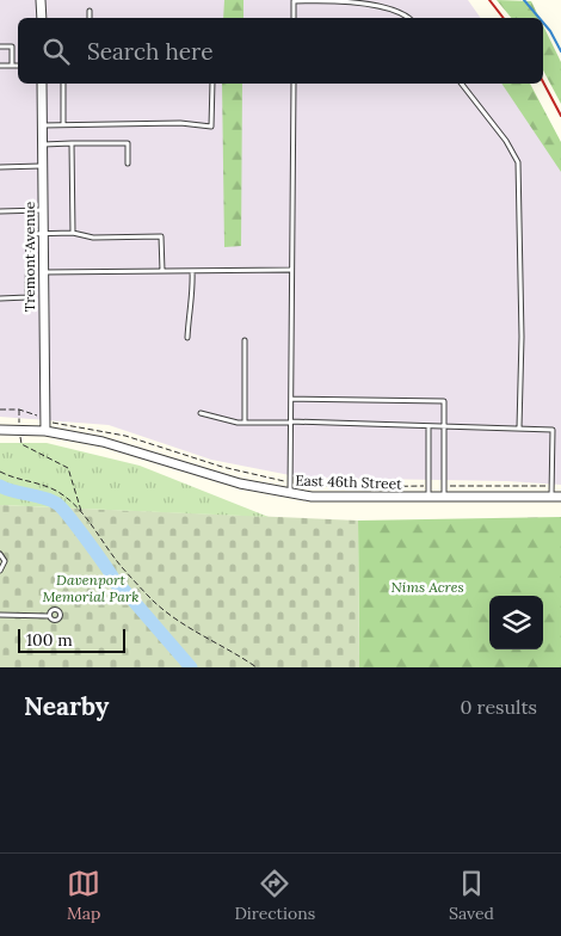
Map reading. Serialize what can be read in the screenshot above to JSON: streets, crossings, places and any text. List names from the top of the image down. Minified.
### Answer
{"streets":{"street":["Tremont Avenue","East 46th Street"]},"crossings":[["Tremont Avenue","East 46th Street"]],"parks":["Davenport Memorial Park","Nims Acres"],"scale_bar":"100 m","page":{"search":"Search here","scale":"100 m","heading":["Nearby","0 results"],"nav":["Map","Directions","Saved"]}}
